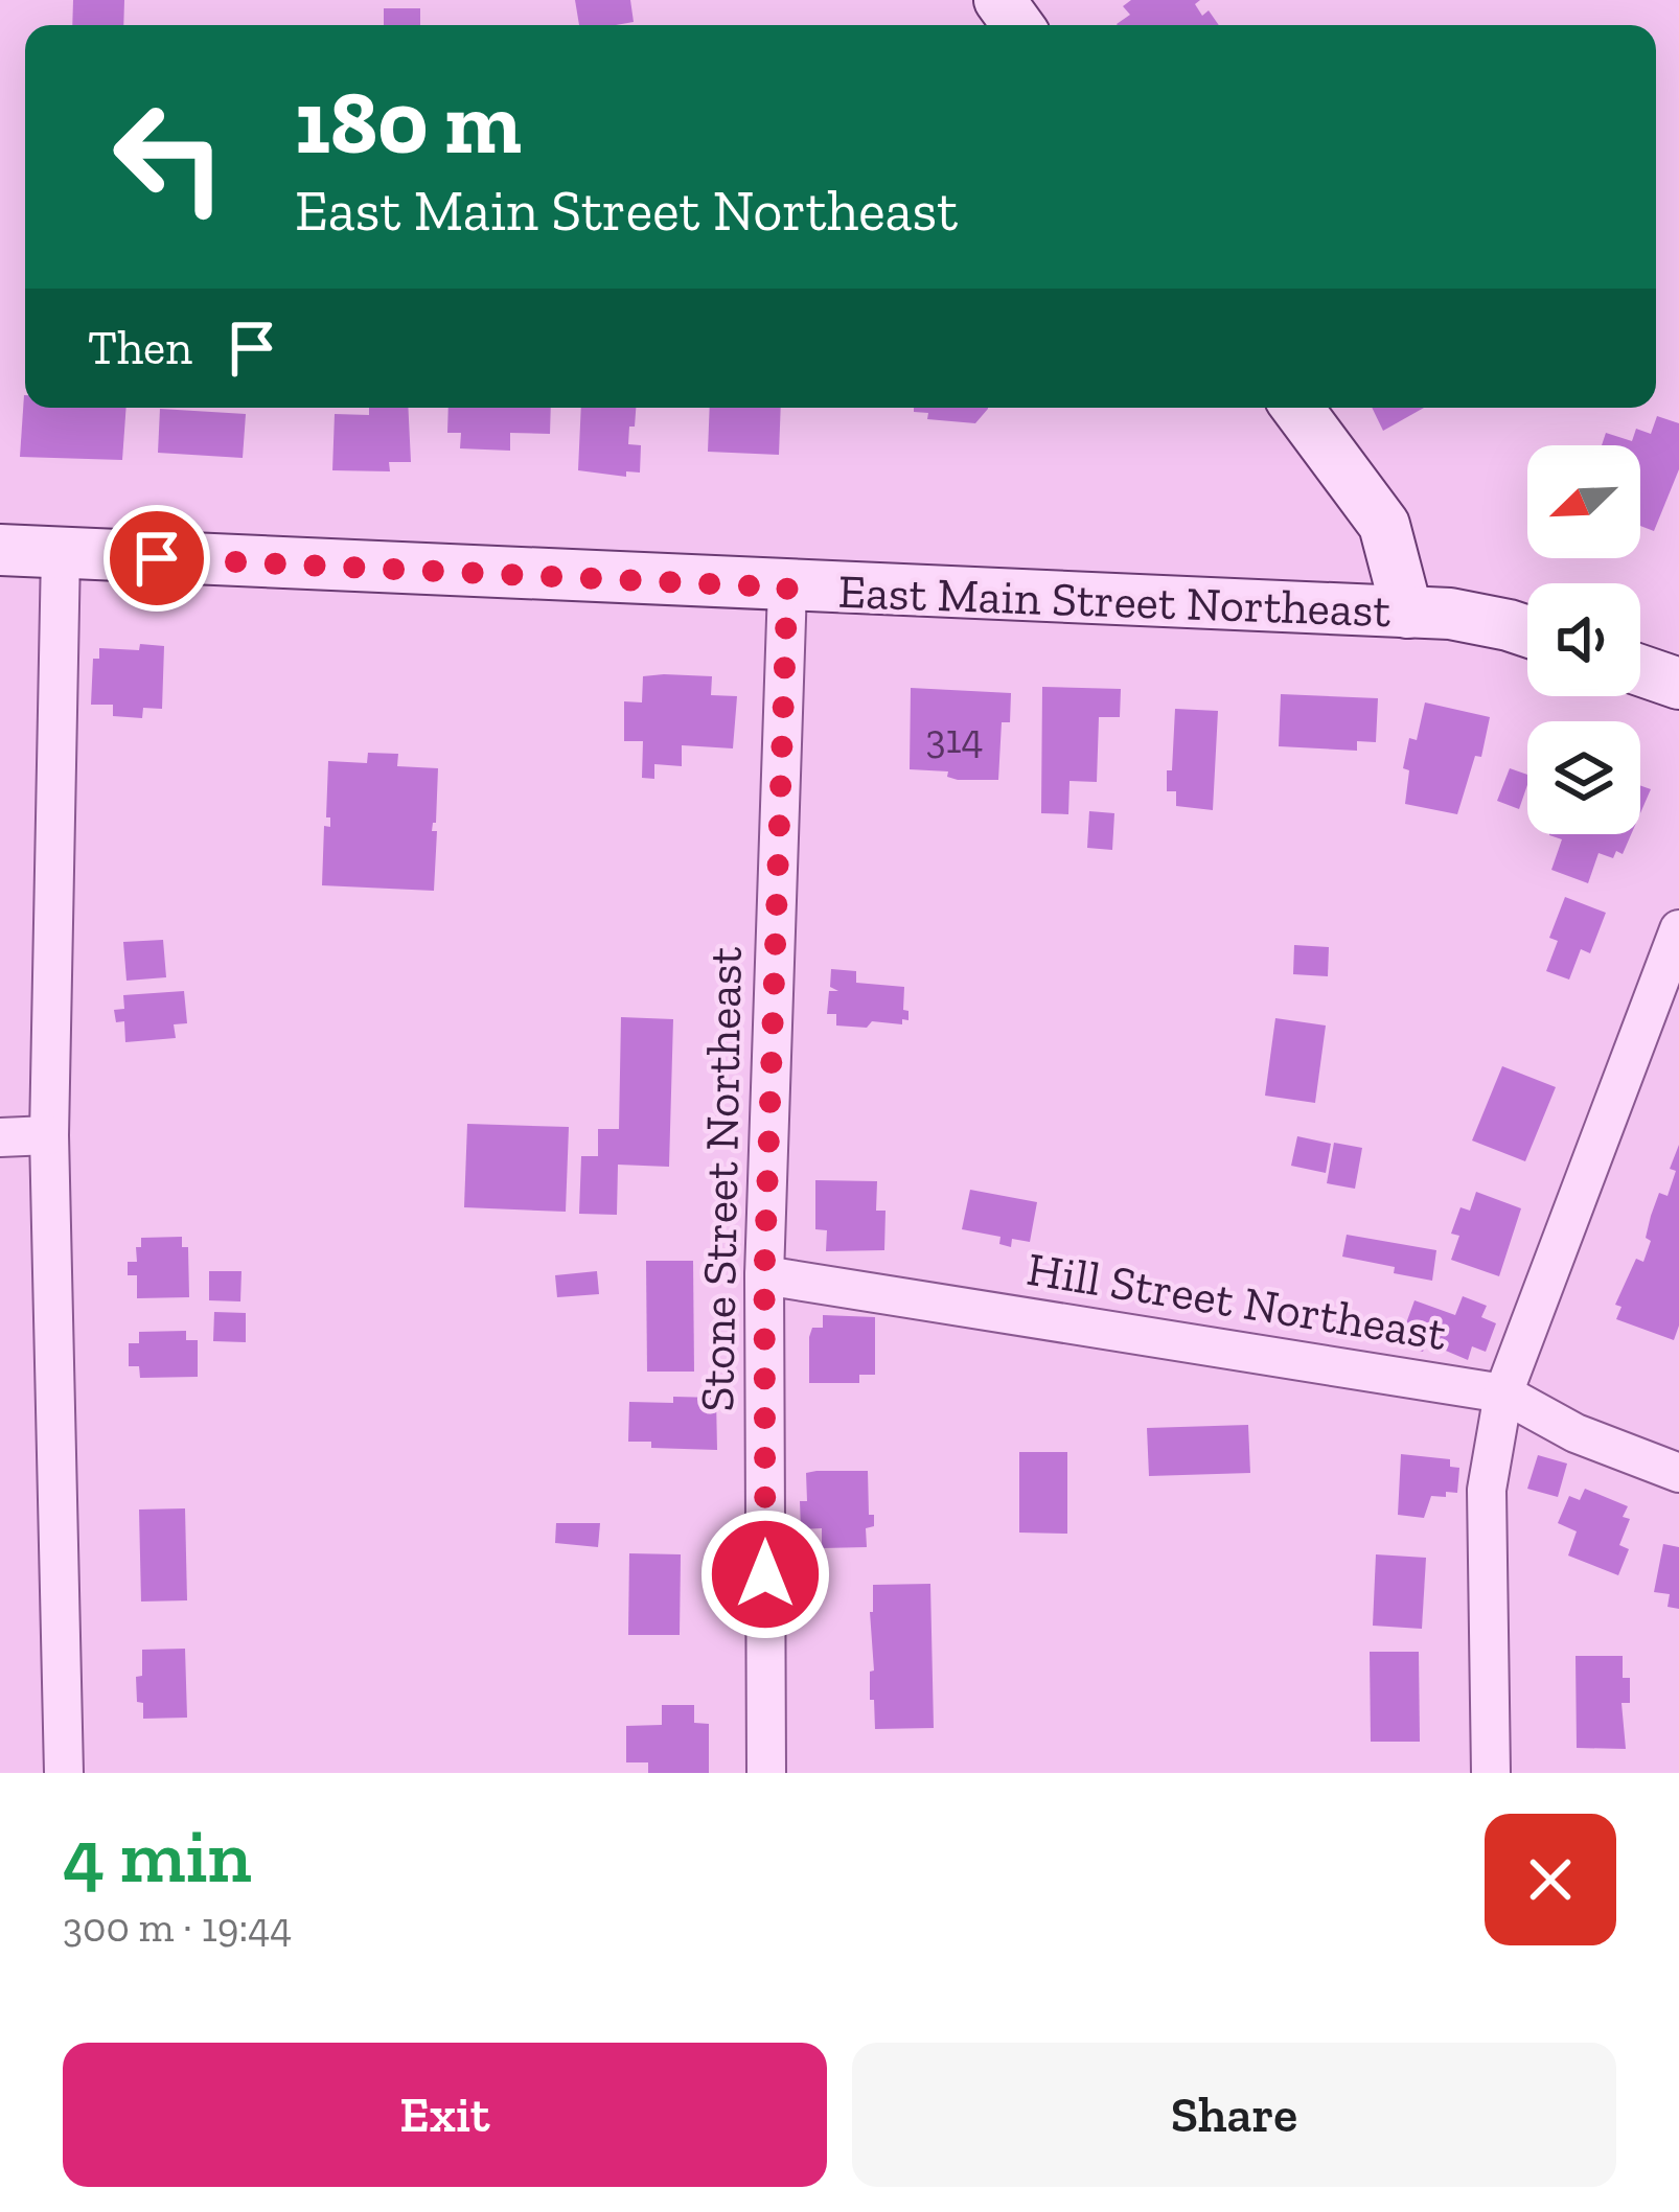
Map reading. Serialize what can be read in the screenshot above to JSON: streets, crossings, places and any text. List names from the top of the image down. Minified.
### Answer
{"streets":{"street":["East Main Street Northeast","Stone Street Northeast","Hill Street Northeast"]},"crossings":[["East Main Street Northeast","Stone Street Northeast"],["Stone Street Northeast","Hill Street Northeast"]],"house_numbers":["314"],"north":"bottom left","page":{"turn":["180 m","East Main Street Northeast"],"then":"Then","heading":["4 min","300 m · 19:44"],"buttons":["Exit","Share"]}}
